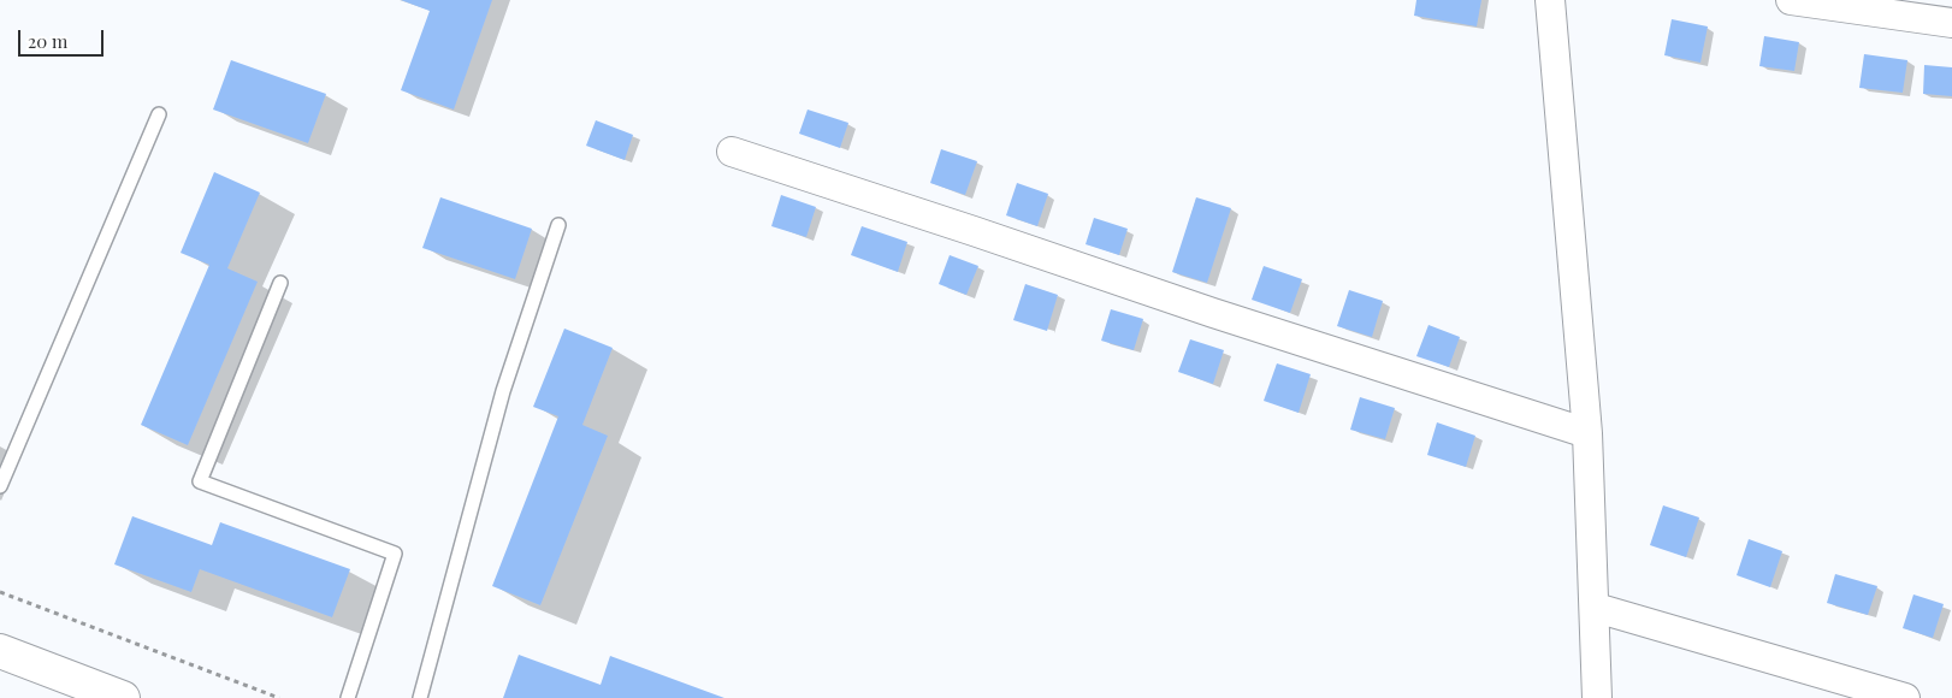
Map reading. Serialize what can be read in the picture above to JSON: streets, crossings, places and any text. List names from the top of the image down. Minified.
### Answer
{"scale_bar":"20 m"}
